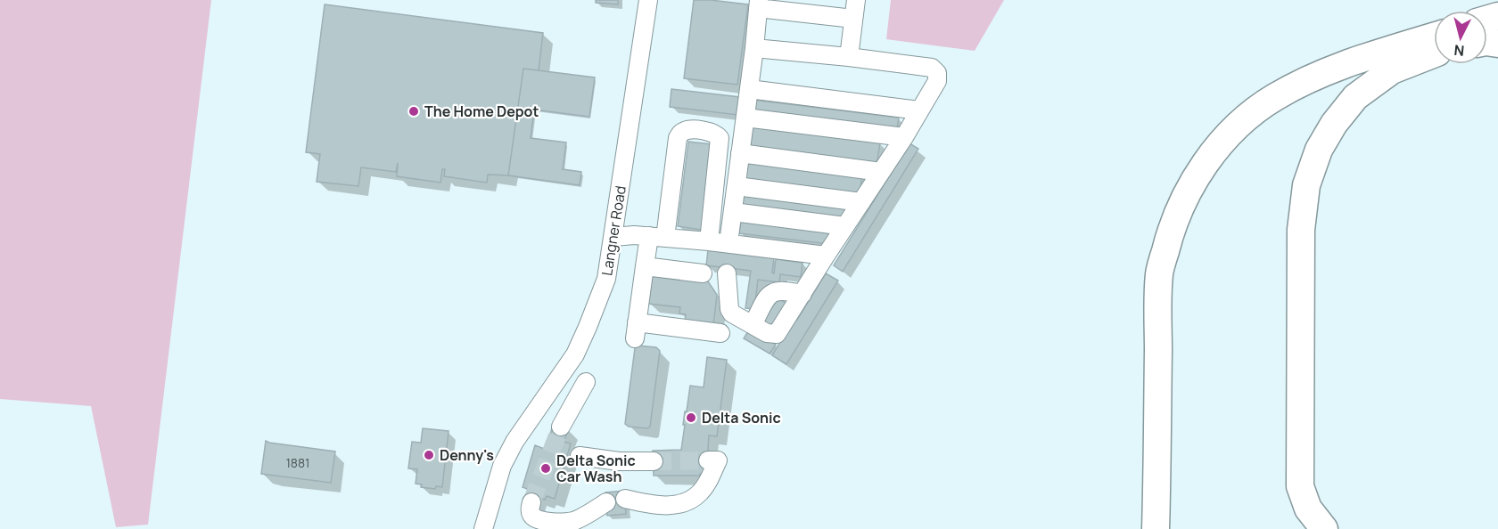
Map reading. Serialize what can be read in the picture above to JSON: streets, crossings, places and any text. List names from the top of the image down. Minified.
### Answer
{"streets":{"street":["Langner Road"]},"places":["The Home Depot","Delta Sonic","Denny's","Delta Sonic Car Wash"],"house_numbers":["1881"],"north":"bottom"}
